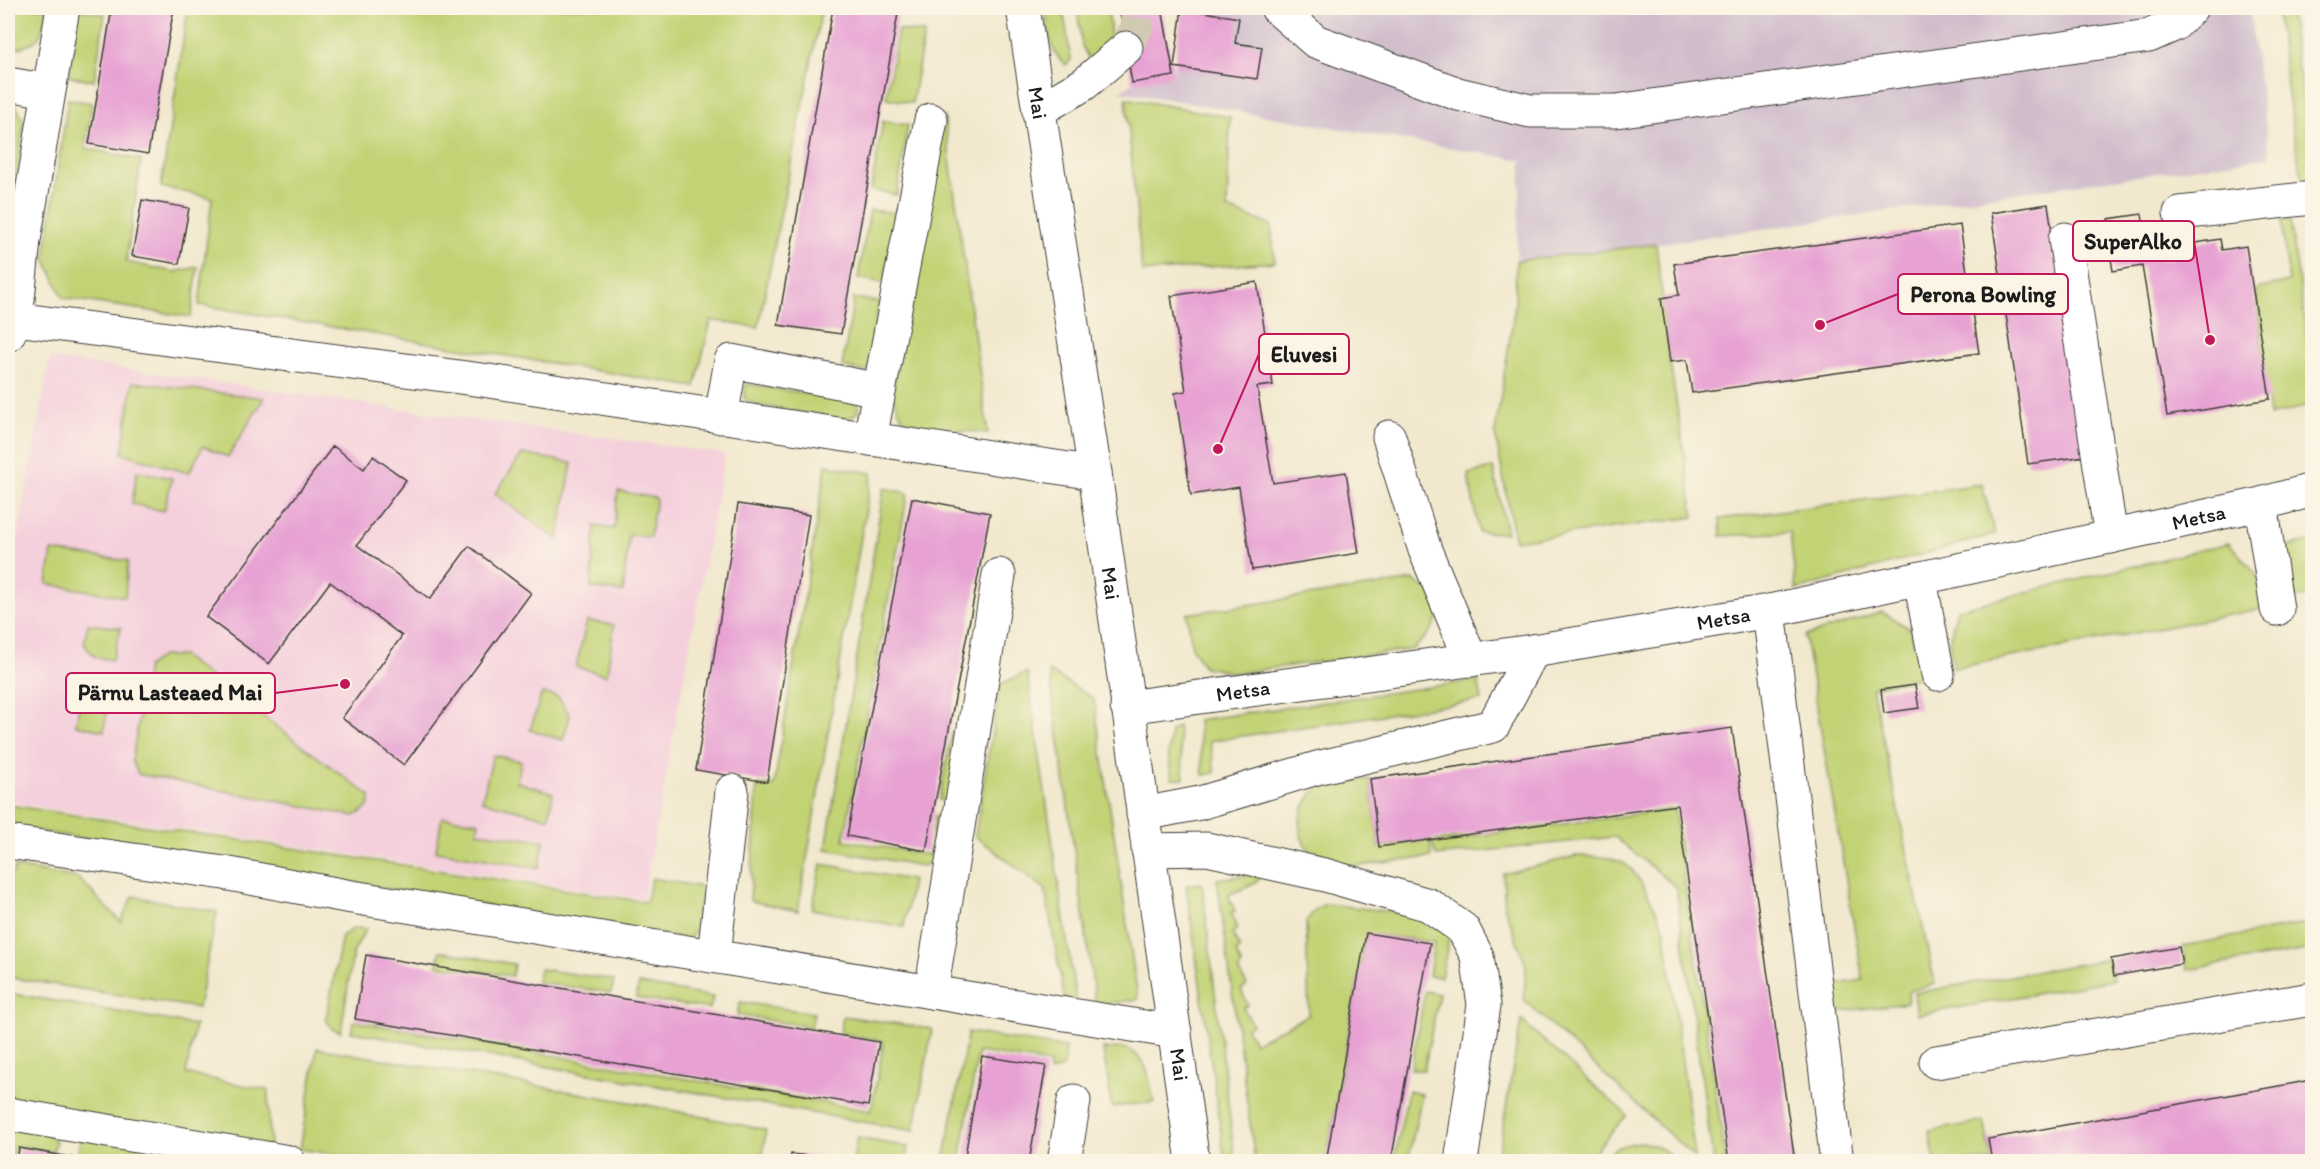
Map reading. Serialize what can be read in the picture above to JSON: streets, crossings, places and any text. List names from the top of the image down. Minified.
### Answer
{"streets":{"street":["Mai","Metsa"]},"crossings":[["Mai","Metsa"]],"places":["Perona Bowling","SuperAlko","Eluvesi","Pärnu Lasteaed Mai"]}
